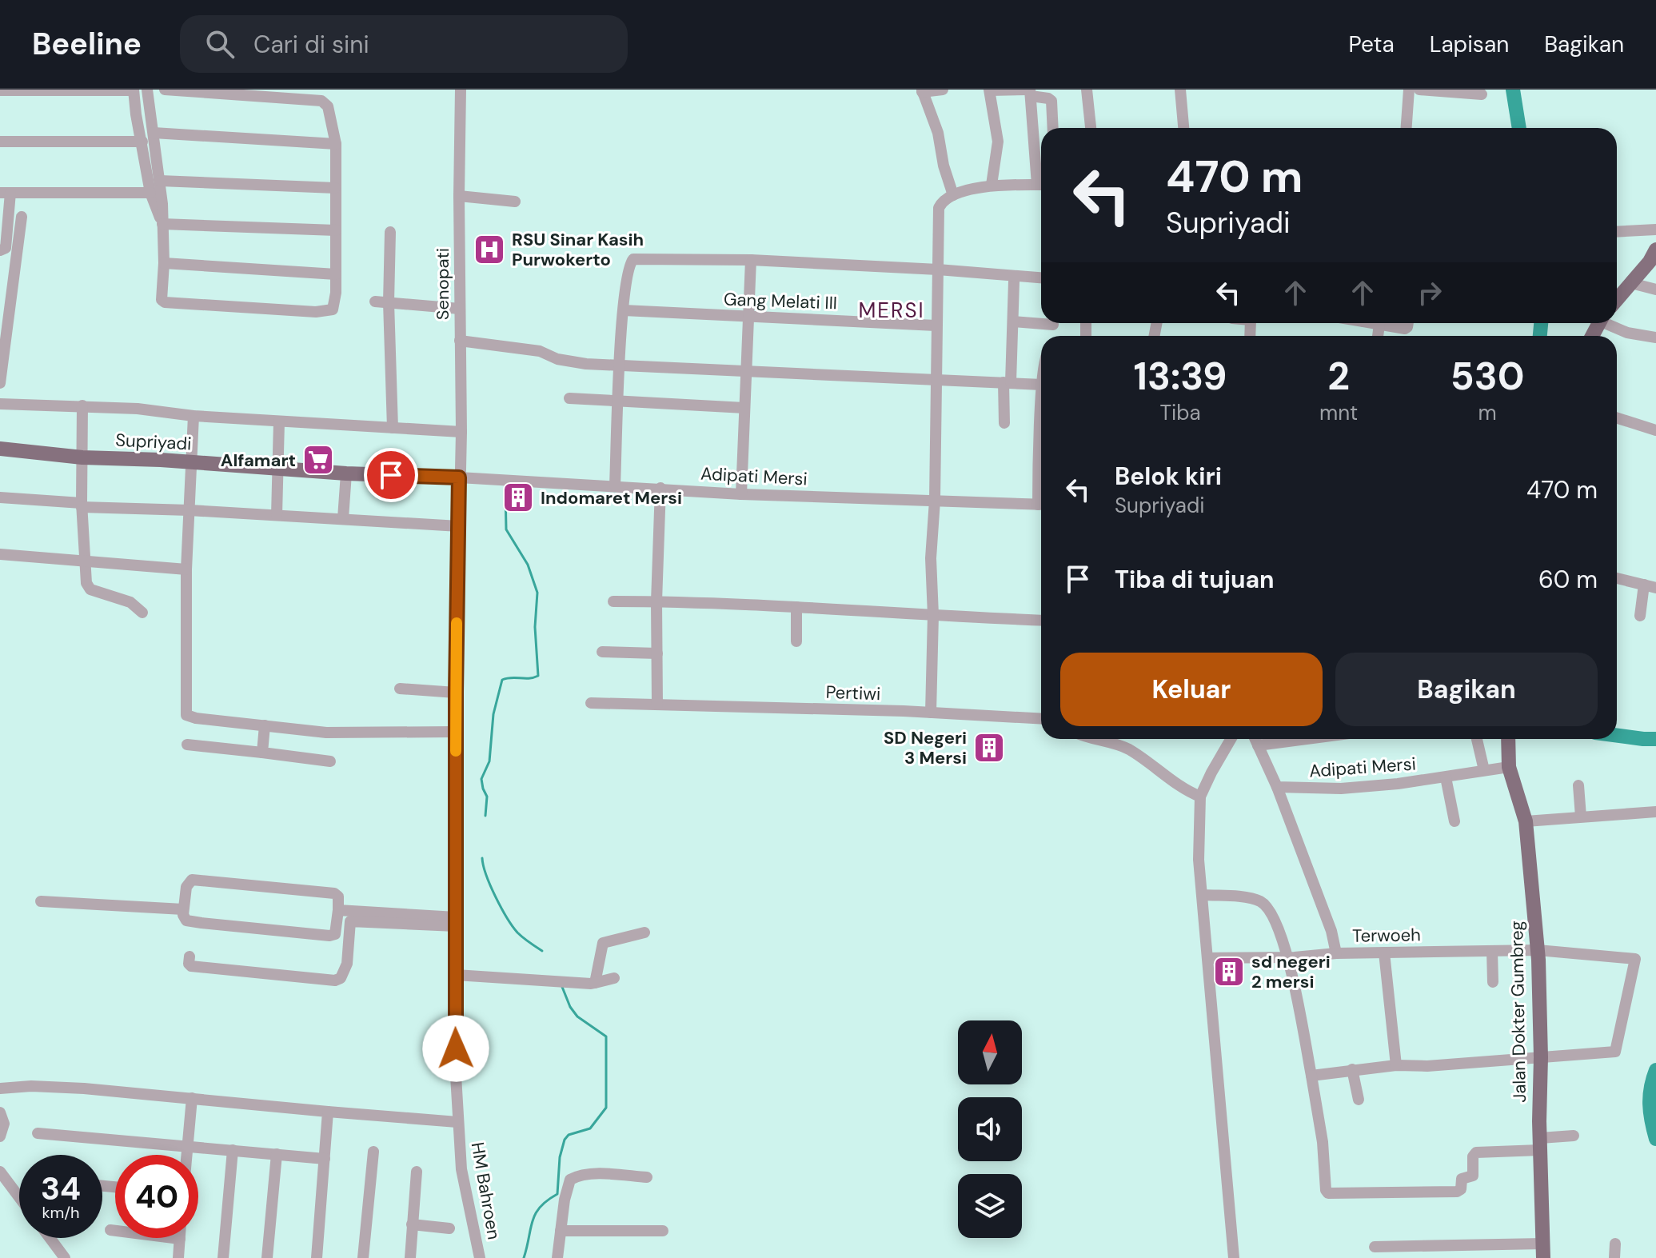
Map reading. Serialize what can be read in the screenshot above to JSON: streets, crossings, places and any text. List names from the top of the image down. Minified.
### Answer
{"streets":{"main road":["Supriyadi","Jalan Dokter Gumbreg"],"street":["Senopati","Gang Melati III","Adipati Mersi","Pertiwi","Terwoeh","HM Bahroen"]},"crossings":[["Senopati","Supriyadi"],["Senopati","Adipati Mersi"],["Senopati","HM Bahroen"],["Supriyadi","Adipati Mersi"],["Supriyadi","HM Bahroen"],["Adipati Mersi","Terwoeh"],["Adipati Mersi","Jalan Dokter Gumbreg"],["Adipati Mersi","HM Bahroen"],["Terwoeh","Jalan Dokter Gumbreg"]],"districts":["MERSI"],"places":{"hospital":["RSU Sinar Kasih Purwokerto"],"supermarket":["Alfamart"],"building":["Indomaret Mersi","SD Negeri 3 Mersi","sd negeri 2 mersi"]},"north":"top","page":{"header":"Beeline","search":"Cari di sini","nav":["Peta","Lapisan","Bagikan"],"turn":["470 m","Supriyadi"],"eta":["13:39","Tiba","2","mnt","530","m"],"list":[{"name":"Belok kiri","note":"Supriyadi","value":"470 m"},{"name":"Tiba di tujuan","value":"60 m"}],"buttons":["Keluar","Bagikan"],"speed":"34 km/h","limit":"40"}}
